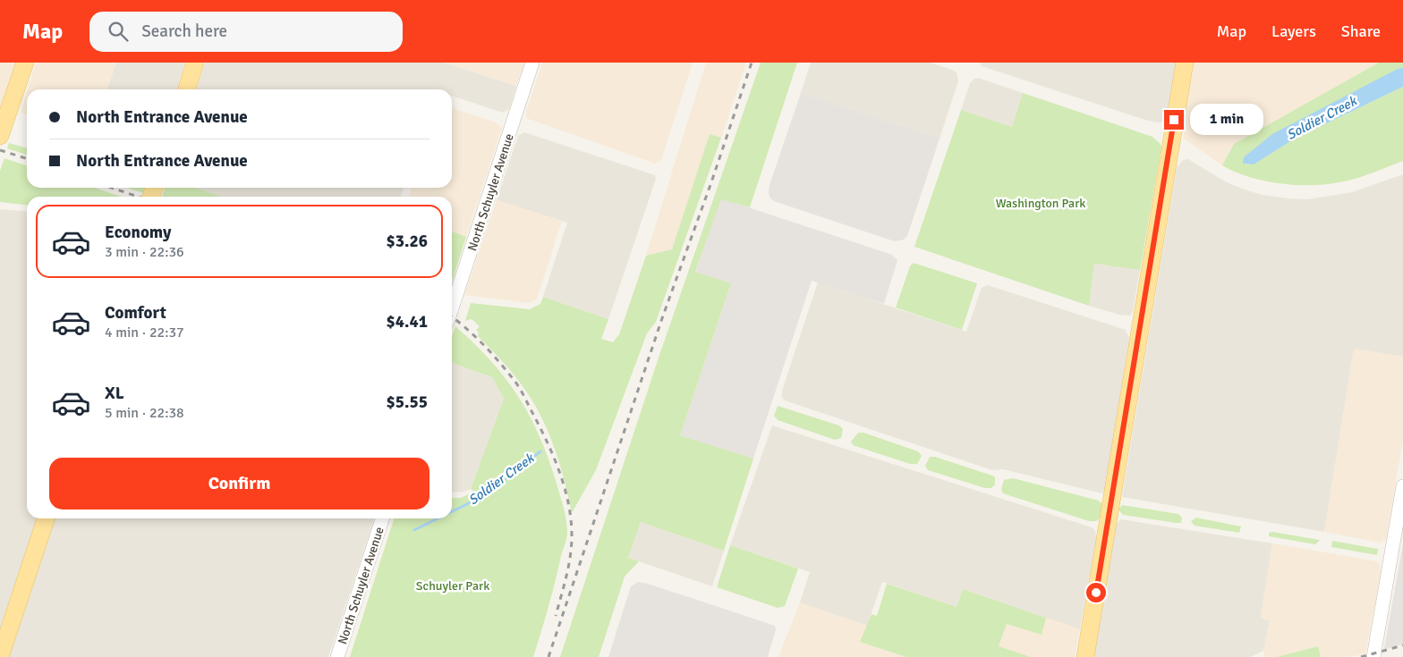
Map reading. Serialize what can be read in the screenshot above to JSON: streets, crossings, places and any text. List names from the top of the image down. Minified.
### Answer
{"streets":{"street":["North Schuyler Avenue"]},"water":["Soldier Creek"],"parks":["Washington Park","Schuyler Park"],"page":{"header":"Map","search":"Search here","nav":["Map","Layers","Share"],"banner":["North Entrance Avenue","North Entrance Avenue"],"bubble":"1 min","list":[{"name":"Economy","note":"3 min · 22:36","value":"$3.26"},{"name":"Comfort","note":"4 min · 22:37","value":"$4.41"},{"name":"XL","note":"5 min · 22:38","value":"$5.55"}],"buttons":"Confirm"}}
